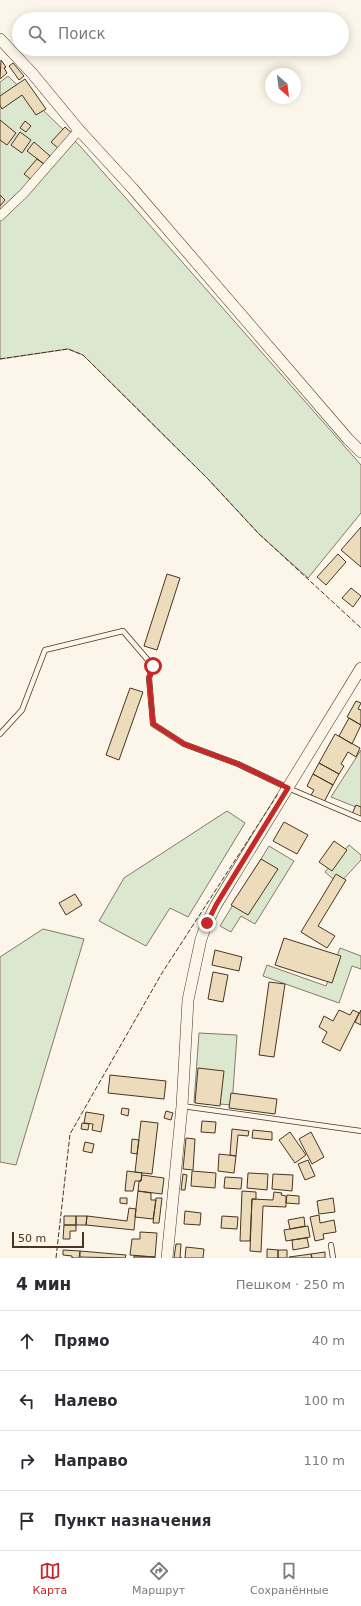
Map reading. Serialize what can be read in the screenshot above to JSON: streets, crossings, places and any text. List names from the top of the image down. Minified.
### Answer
{"scale_bar":"50 m","north":"bottom right","page":{"search":"Поиск","scale":"50 m","heading":["4 мин","Пешком · 250 m"],"list":[["Прямо","40 m"],["Налево","100 m"],["Направо","110 m"],"Пункт назначения"],"nav":["Карта","Маршрут","Сохранённые"]}}
